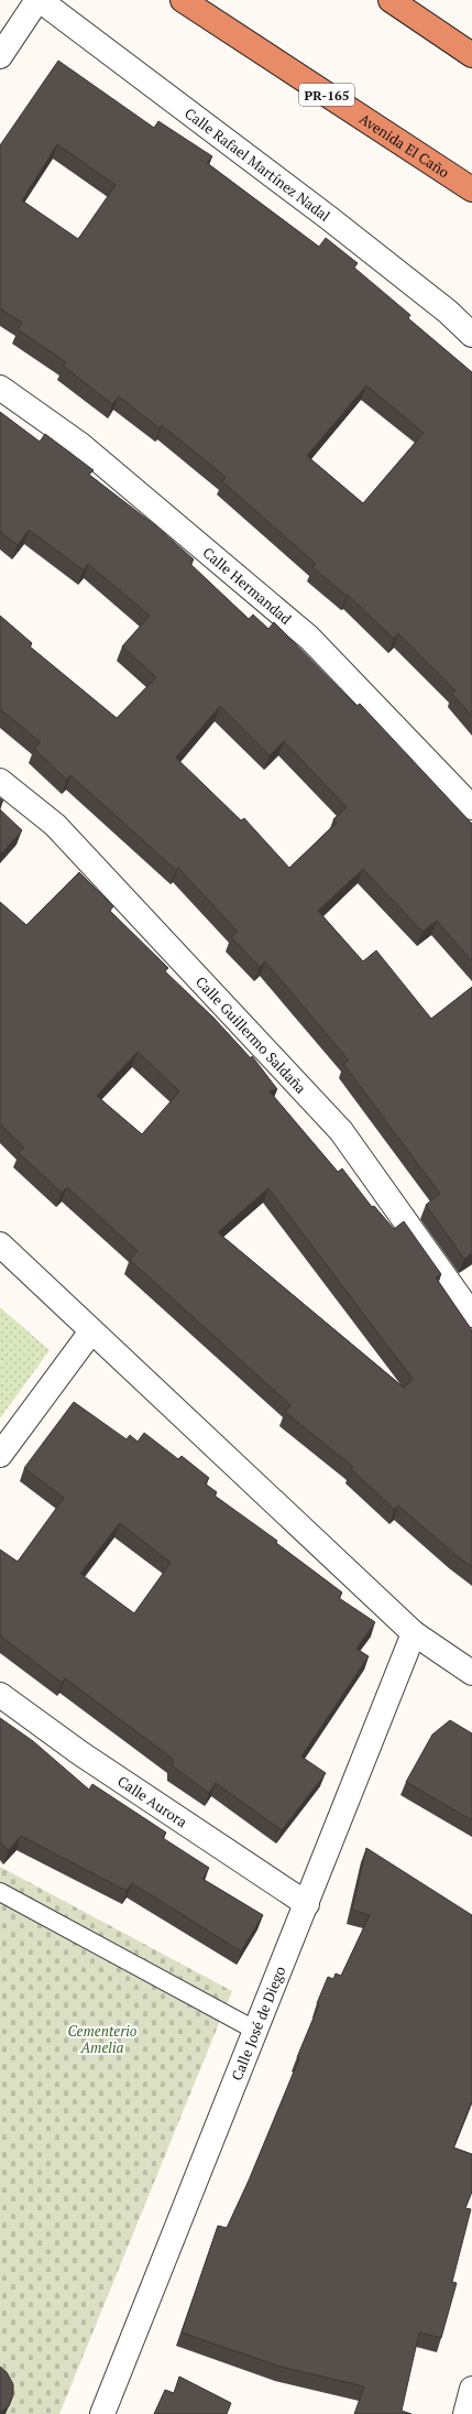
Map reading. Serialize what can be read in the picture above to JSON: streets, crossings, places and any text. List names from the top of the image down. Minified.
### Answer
{"streets":{"highway":["PR-165","Avenida El Caño"],"street":["Calle Rafael Martínez Nadal","Calle Hermandad","Calle Guillermo Saldaña","Calle Aurora","Calle José de Diego"]},"crossings":[["Calle Aurora","Calle José de Diego"]],"parks":["Cementerio Amelia"]}
